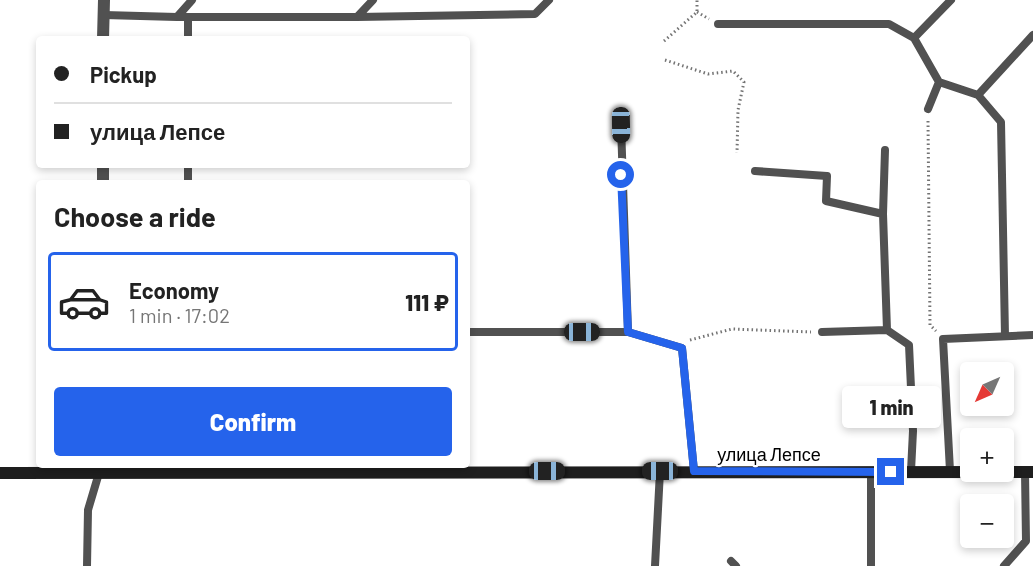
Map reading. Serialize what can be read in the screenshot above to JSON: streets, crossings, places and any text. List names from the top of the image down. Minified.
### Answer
{"streets":{"main road":["улица Лепсе"]},"north":"bottom left","page":{"banner":["Pickup","улица Лепсе"],"heading":"Choose a ride","list":[{"name":"Economy","note":"1 min · 17:02","value":"111 ₽"}],"map_buttons":["+","−"],"buttons":"Confirm","bubble":"1 min"}}
